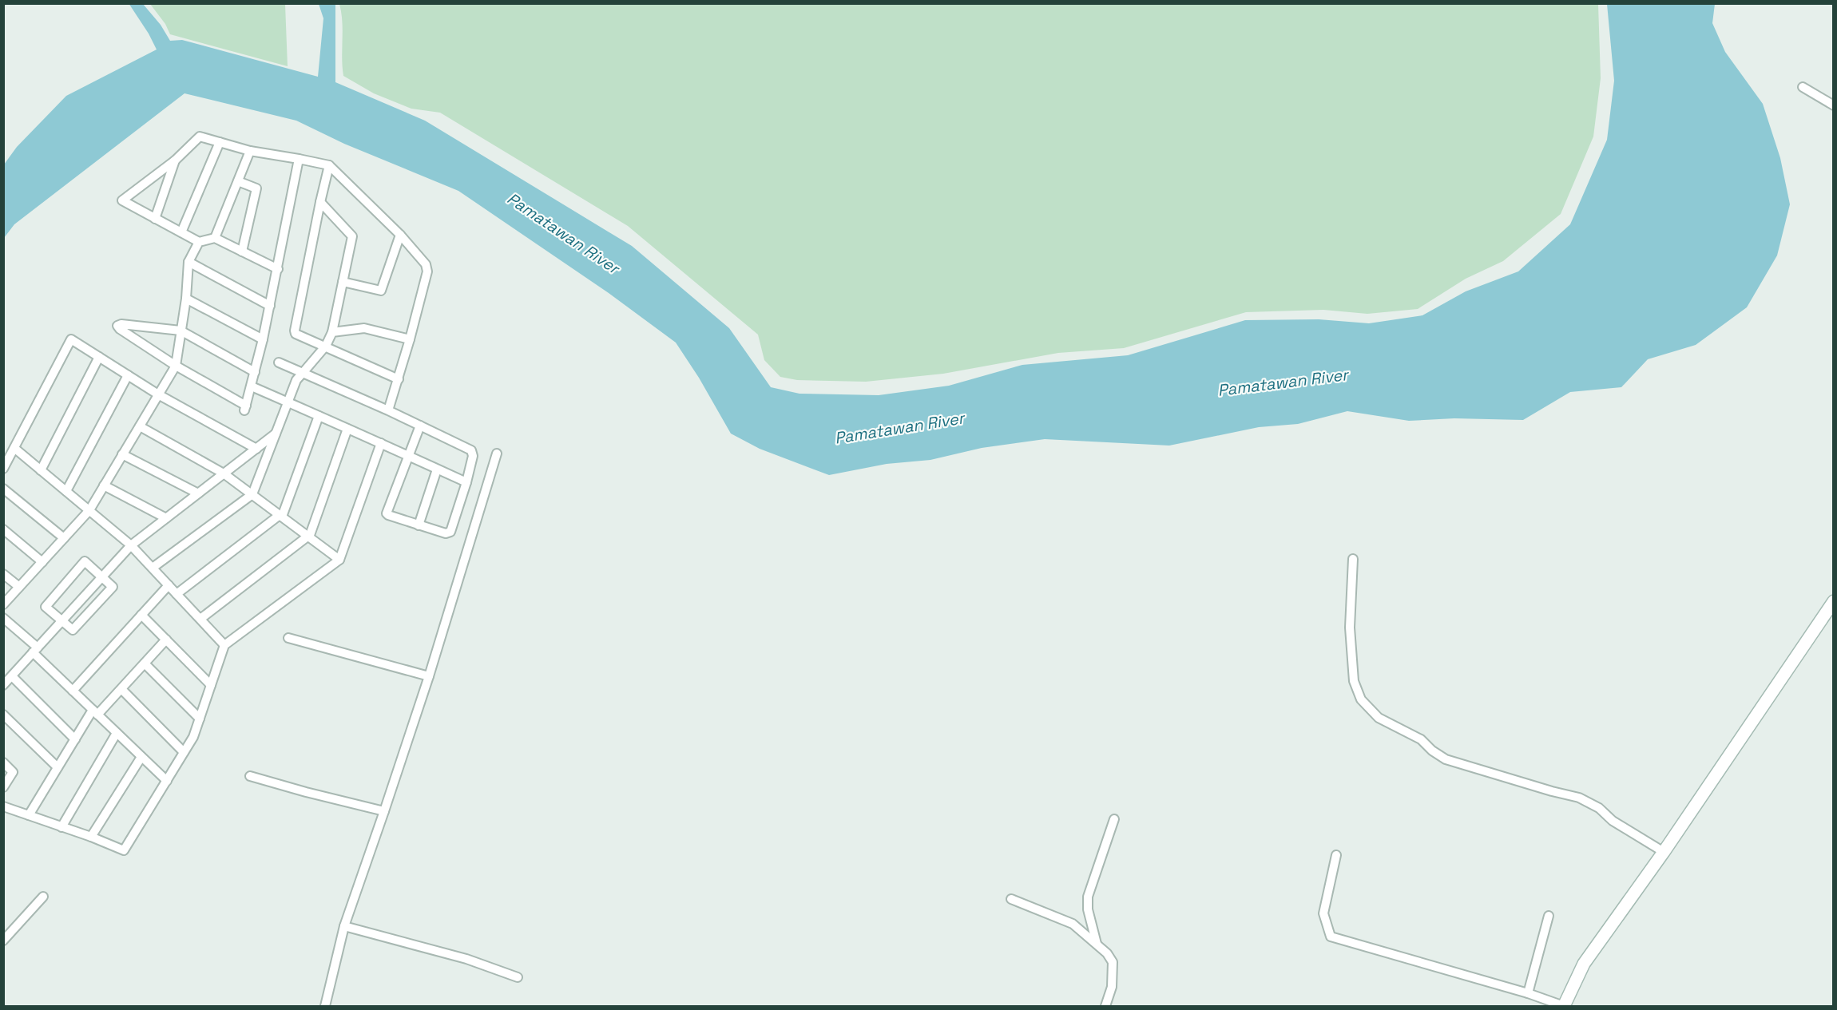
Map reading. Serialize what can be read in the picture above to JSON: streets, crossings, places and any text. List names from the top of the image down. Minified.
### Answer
{"water":["Pamatawan River"]}
